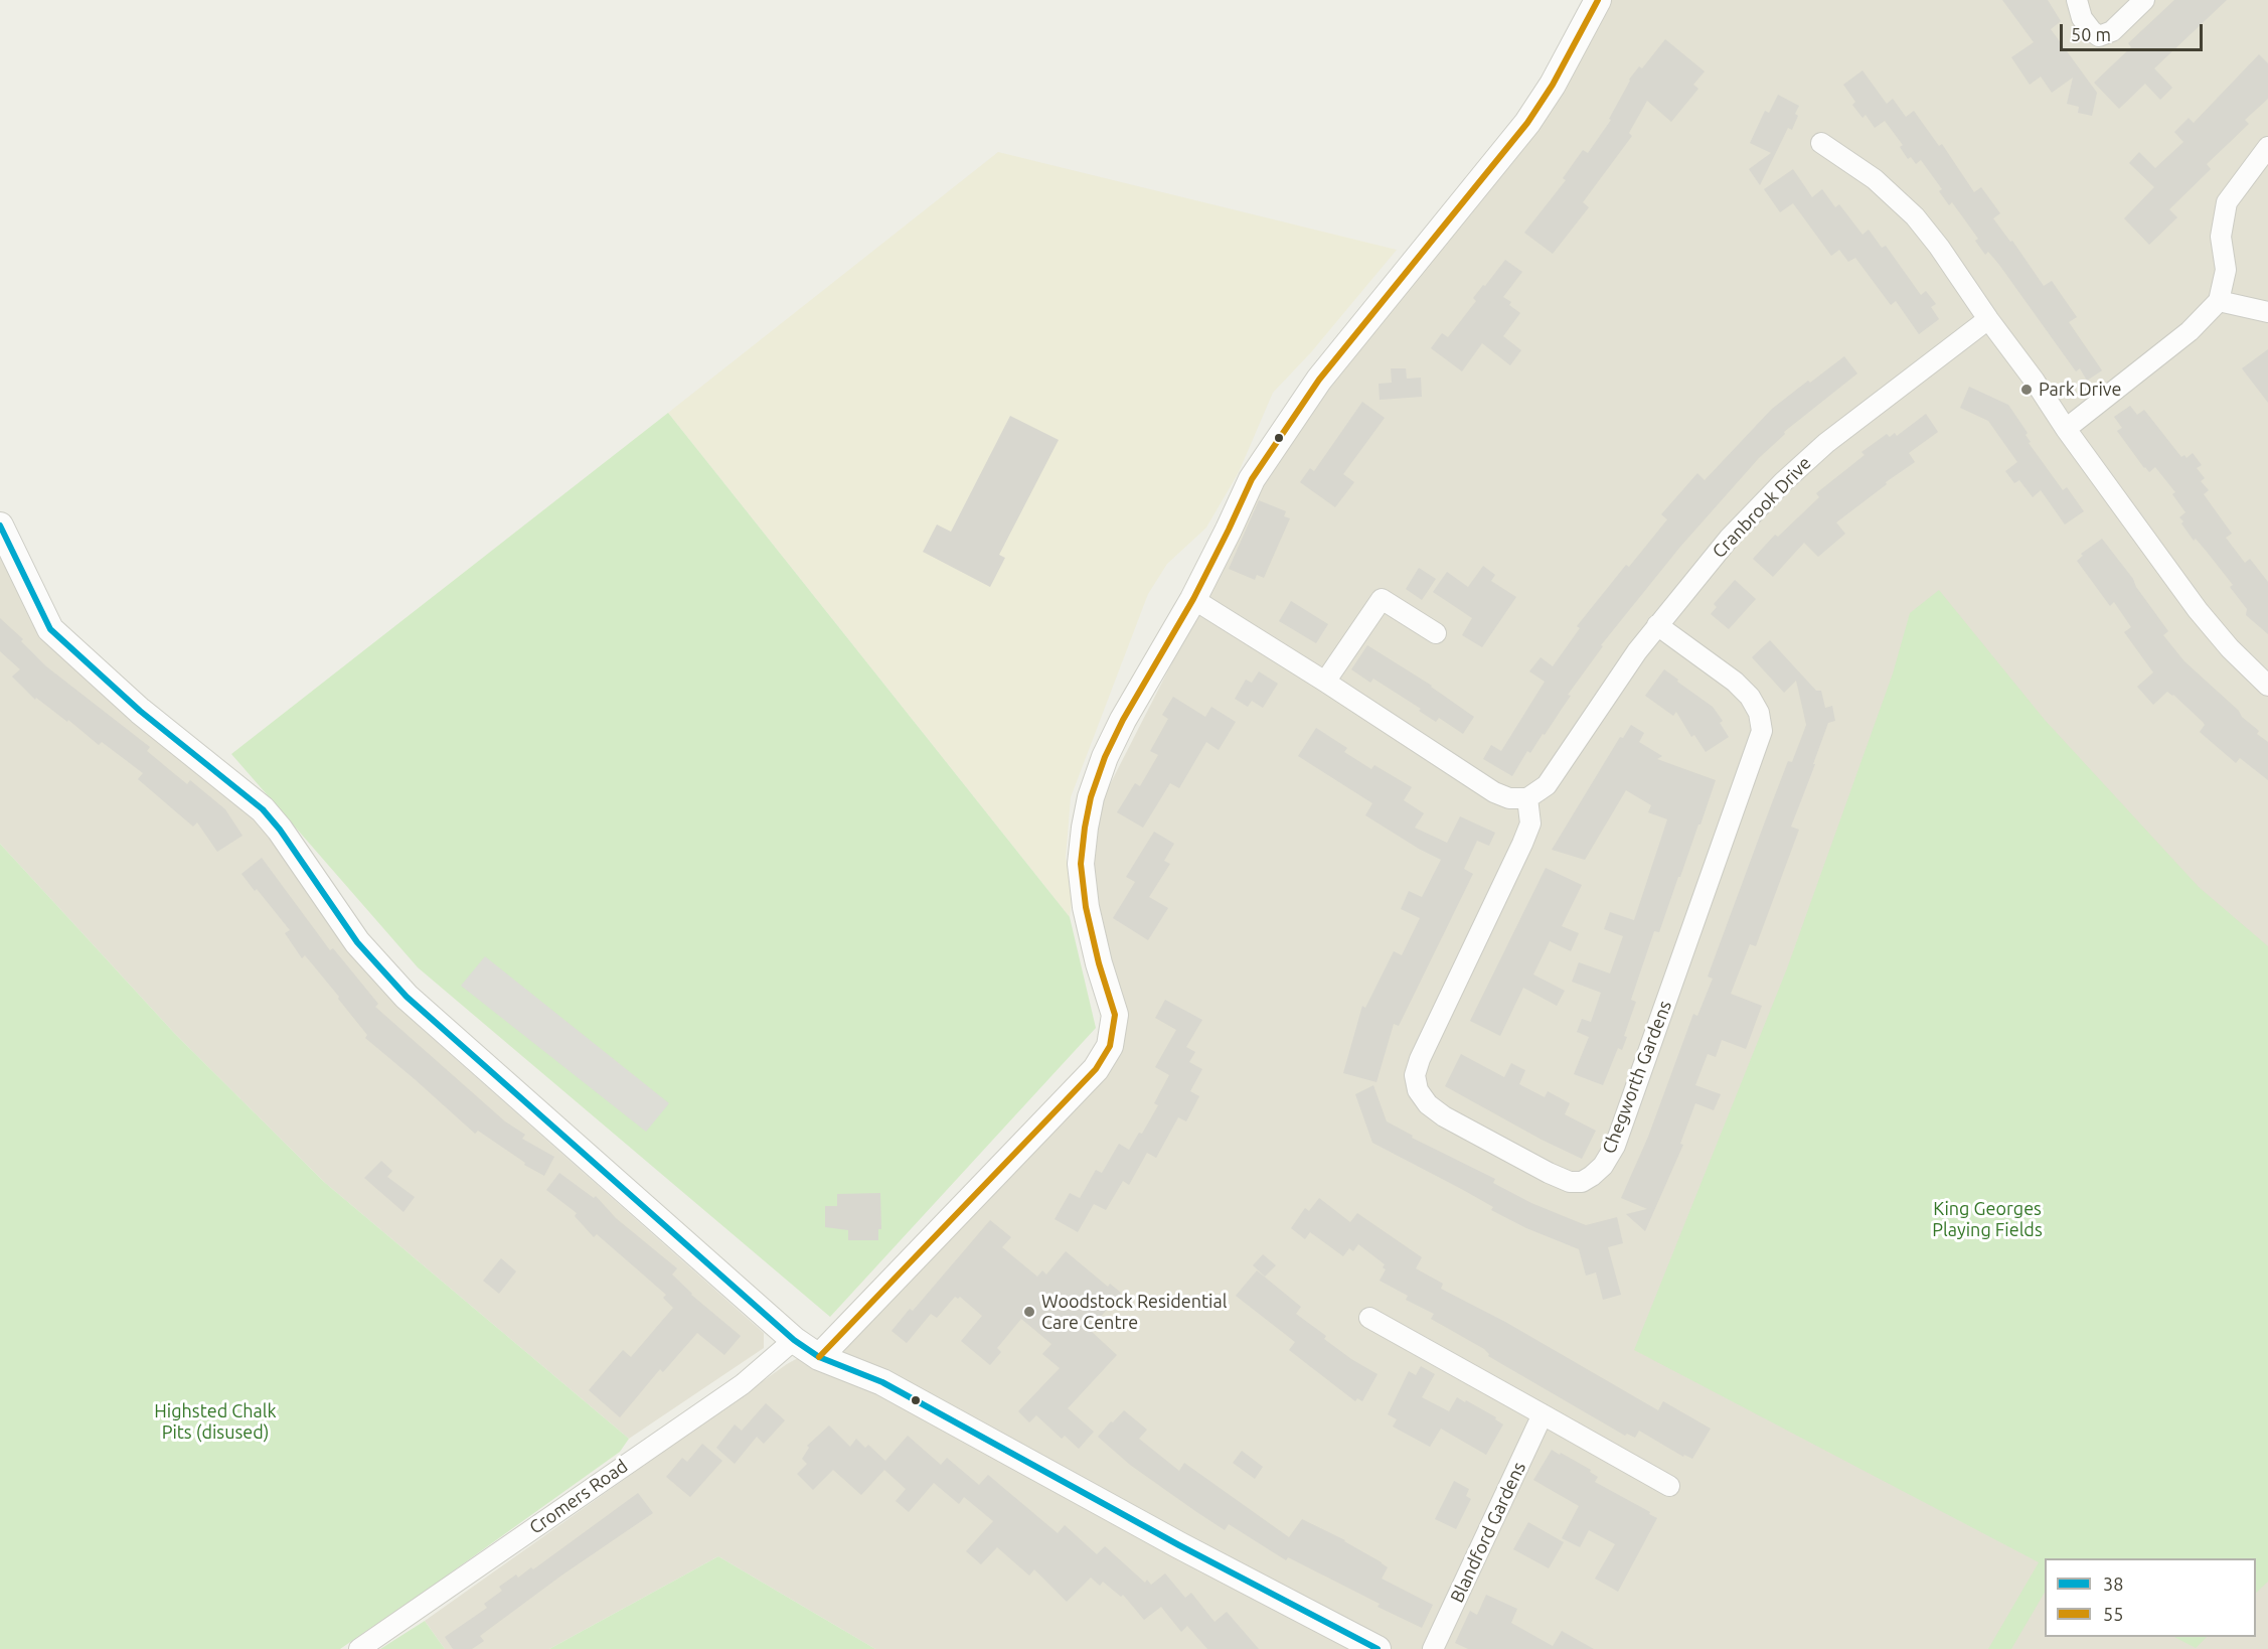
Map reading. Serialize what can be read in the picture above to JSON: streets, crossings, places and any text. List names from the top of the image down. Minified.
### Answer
{"streets":{"street":["Cranbrook Drive","Chegworth Gardens","Cromers Road","Blandford Gardens"]},"crossings":[["Cranbrook Drive","Chegworth Gardens"]],"parks":["King Georges Playing Fields","Highsted Chalk Pits (disused)"],"places":["Park Drive","Woodstock Residential Care Centre"],"lines":["transit line 55","transit line 38"],"legend":["38","55"],"scale_bar":"50 m"}
